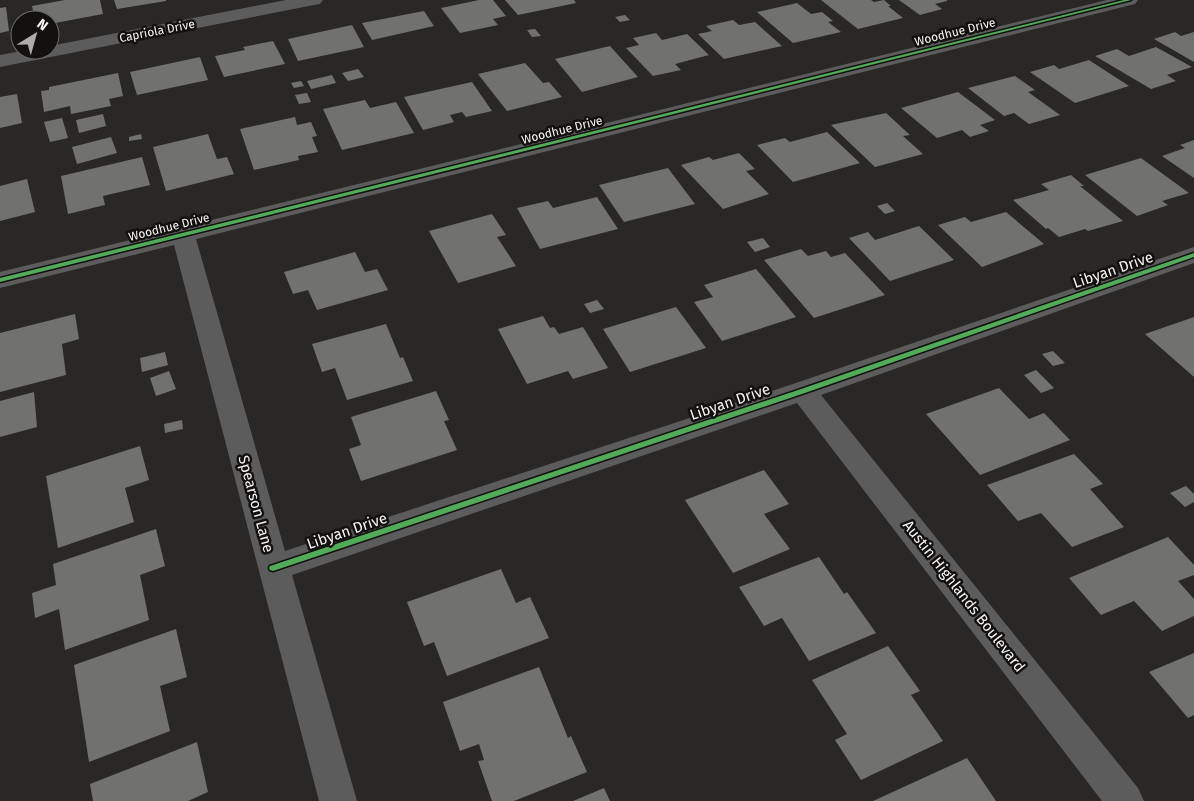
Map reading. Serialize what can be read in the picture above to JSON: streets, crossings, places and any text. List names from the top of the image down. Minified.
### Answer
{"streets":{"street":["Capriola Drive","Woodhue Drive","Libyan Drive","Spearson Lane","Austin Highlands Boulevard"]},"crossings":[["Woodhue Drive","Spearson Lane"],["Libyan Drive","Spearson Lane"],["Libyan Drive","Austin Highlands Boulevard"]],"north":"top right"}
